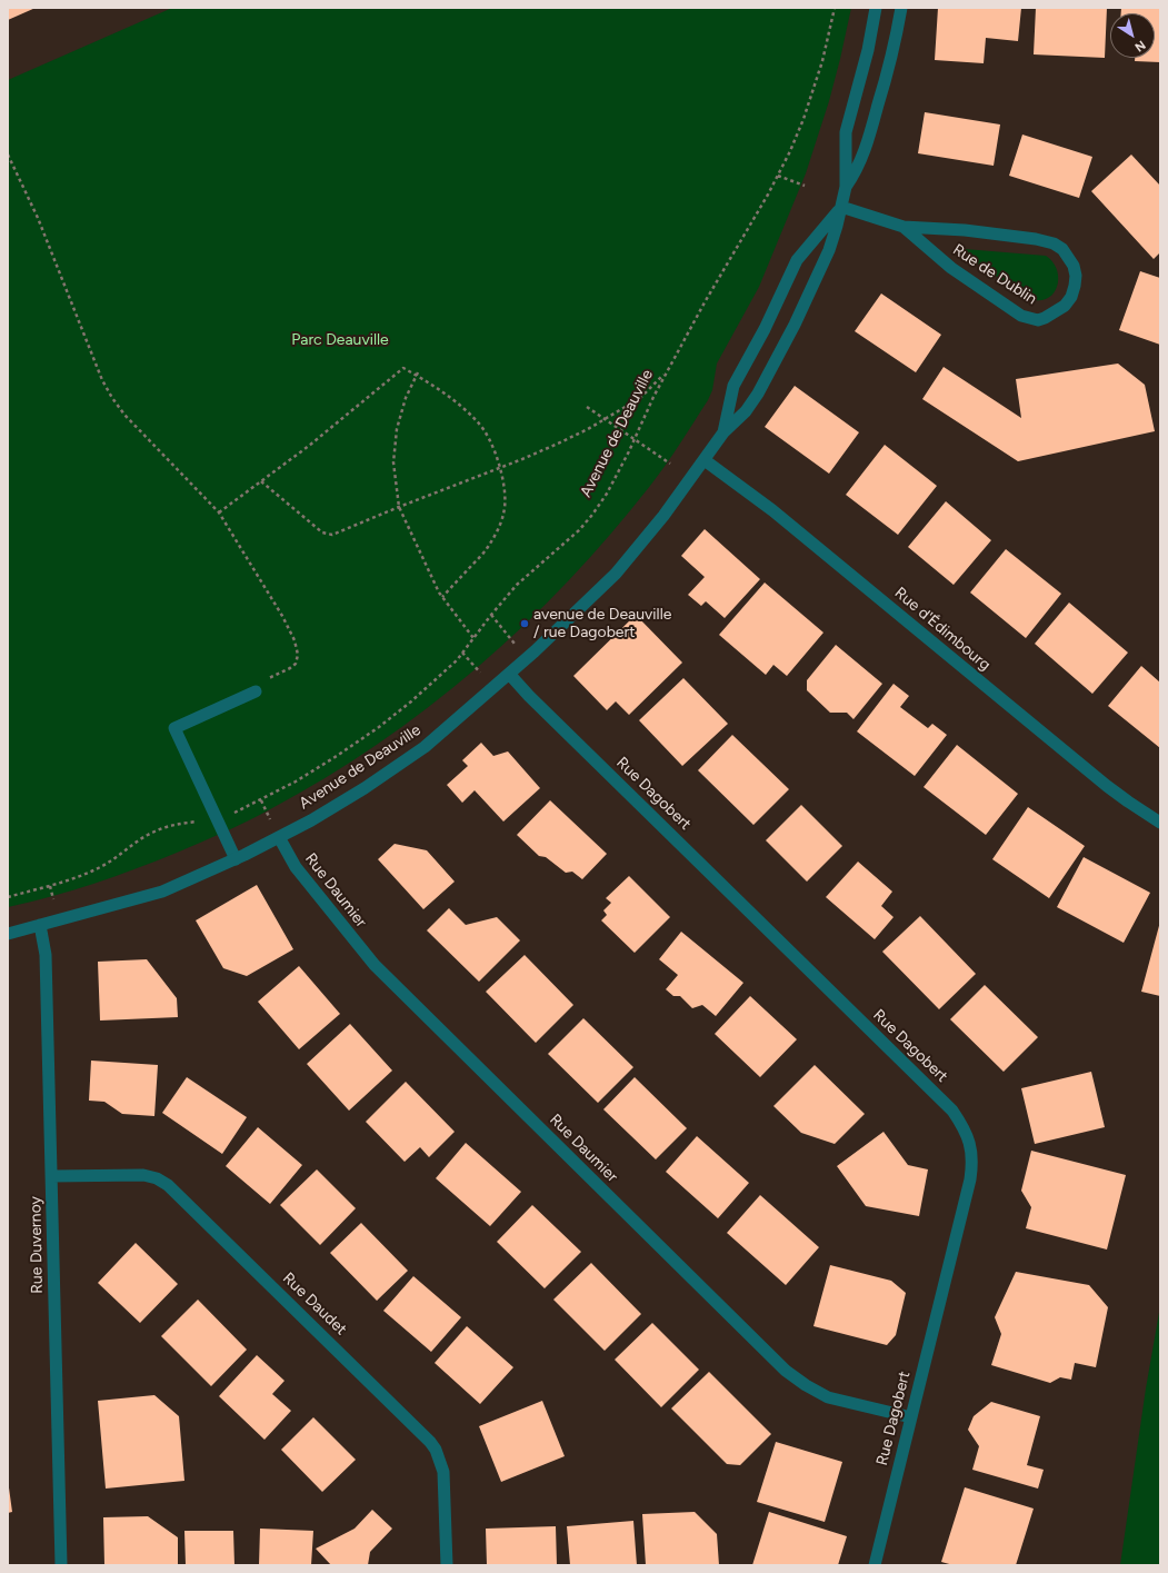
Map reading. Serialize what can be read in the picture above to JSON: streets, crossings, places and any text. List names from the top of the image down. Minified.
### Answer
{"streets":{"street":["Rue de Dublin","Avenue de Deauville","Rue d'Édimbourg","Rue Dagobert","Rue Daumier","Rue Duvernoy","Rue Daudet"]},"crossings":[["Rue de Dublin","Avenue de Deauville"],["Avenue de Deauville","Rue d'Édimbourg"],["Avenue de Deauville","Rue Dagobert"],["Avenue de Deauville","Rue Daumier"],["Avenue de Deauville","Rue Duvernoy"],["Rue Dagobert","Rue Daumier"],["Rue Duvernoy","Rue Daudet"]],"parks":["Parc Deauville"],"places":["avenue de Deauville / rue Dagobert"],"north":"bottom right"}
